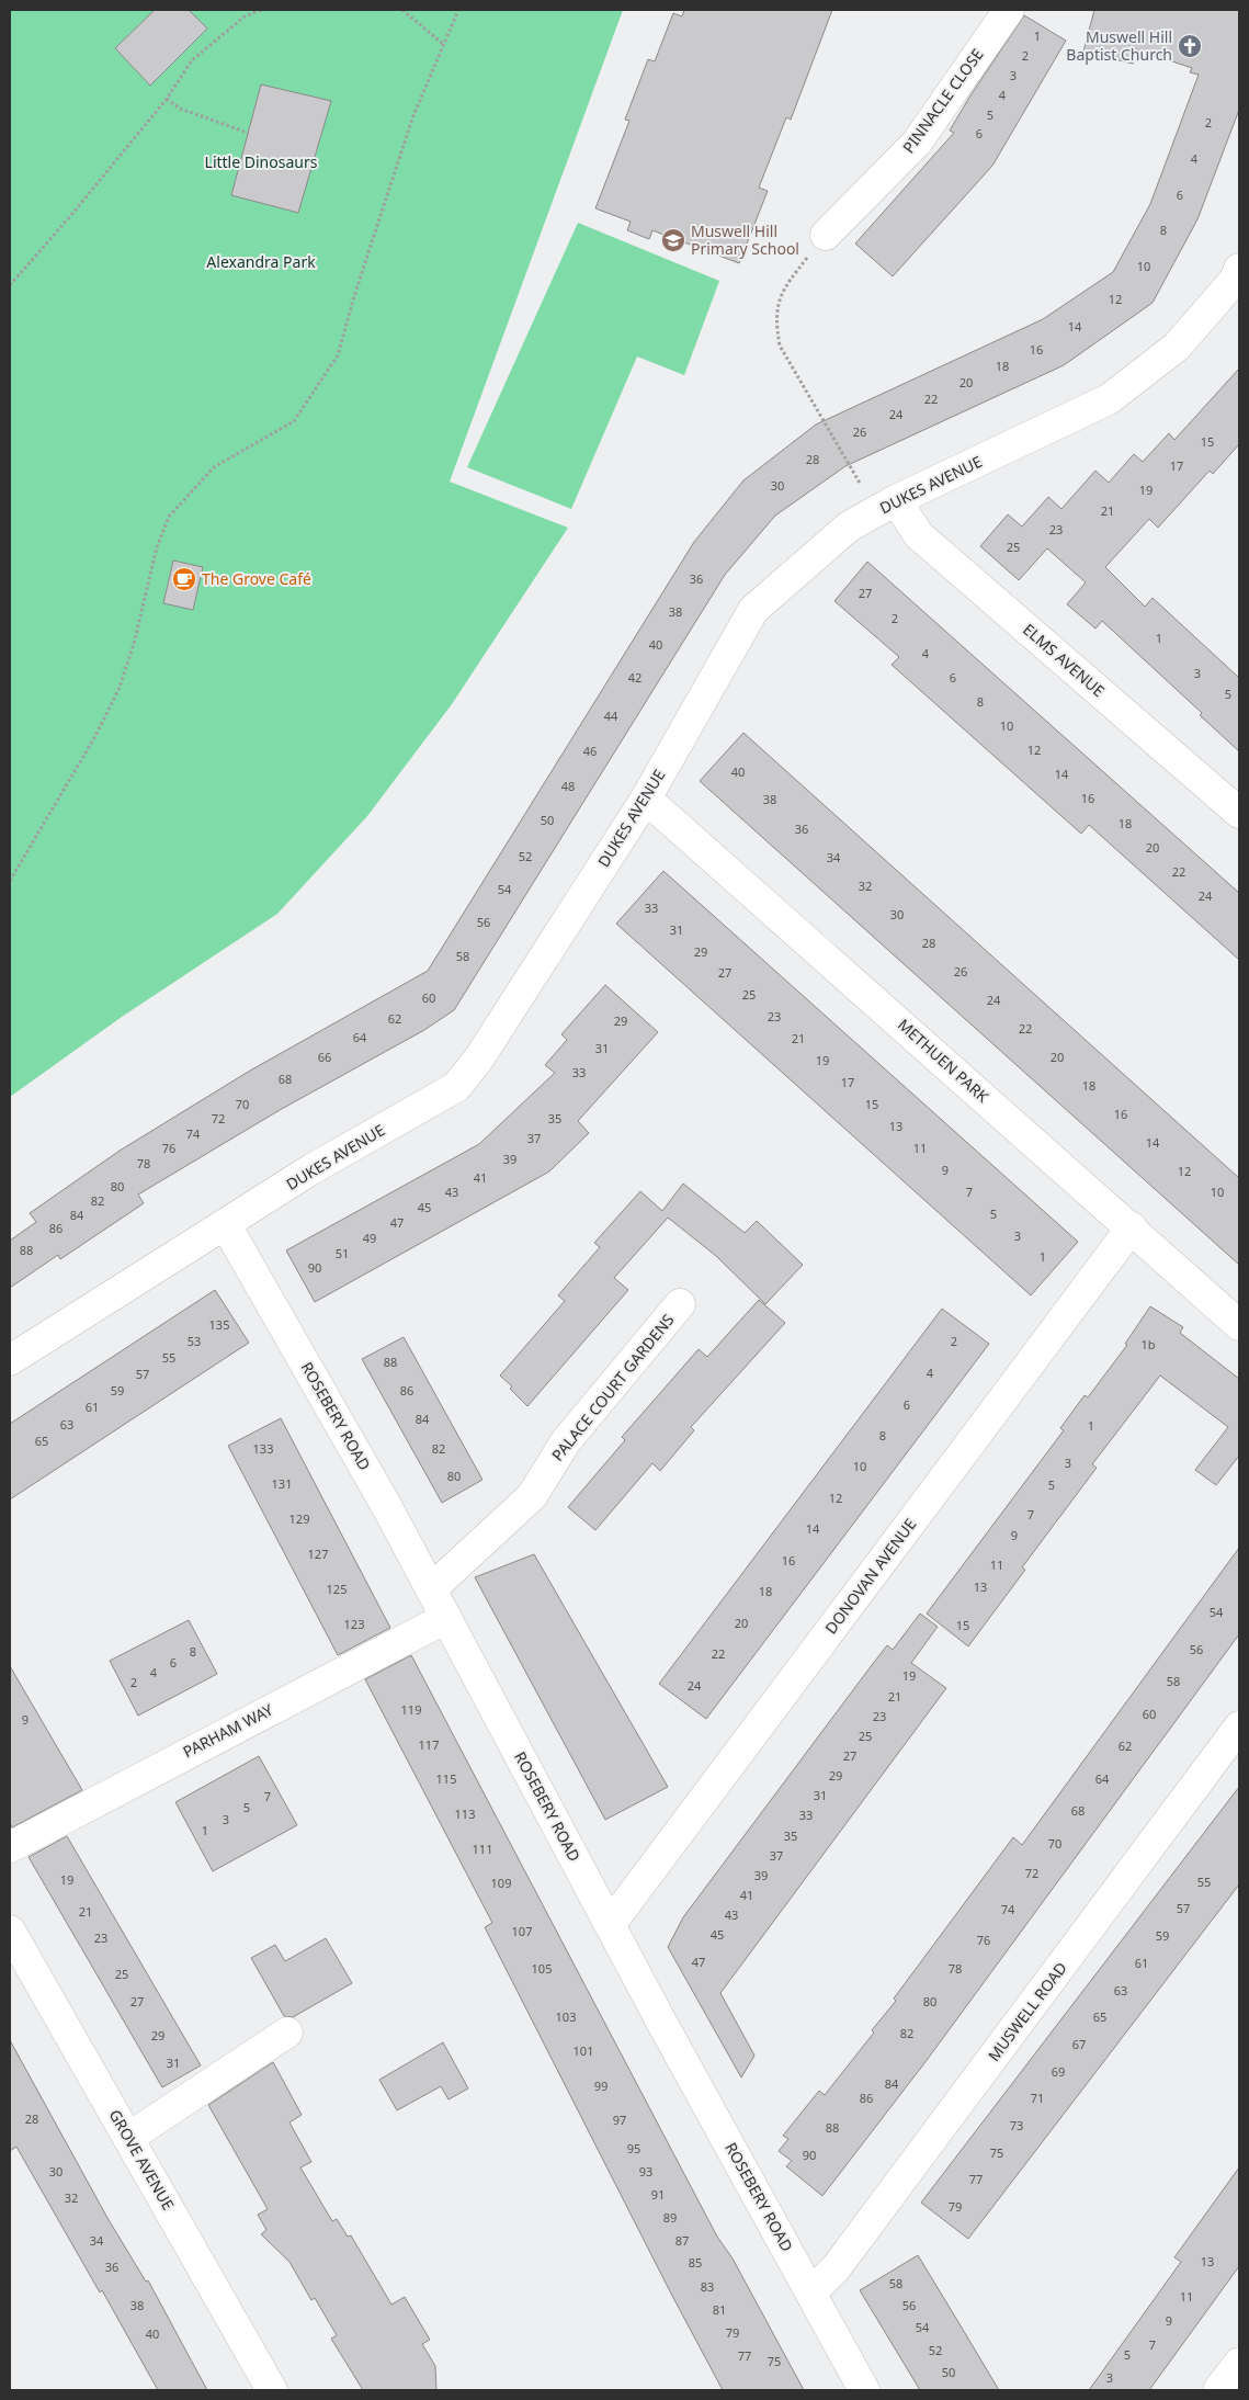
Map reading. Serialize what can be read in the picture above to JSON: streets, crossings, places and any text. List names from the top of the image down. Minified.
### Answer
{"streets":{"street":["PINNACLE CLOSE","DUKES AVENUE","ELMS AVENUE","METHUEN PARK","PALACE COURT GARDENS","ROSEBERY ROAD","DONOVAN AVENUE","PARHAM WAY","MUSWELL ROAD","GROVE AVENUE"]},"crossings":[["DUKES AVENUE","ELMS AVENUE"],["DUKES AVENUE","METHUEN PARK"],["DUKES AVENUE","ROSEBERY ROAD"],["METHUEN PARK","DONOVAN AVENUE"],["PALACE COURT GARDENS","ROSEBERY ROAD"],["ROSEBERY ROAD","DONOVAN AVENUE"],["ROSEBERY ROAD","PARHAM WAY"],["ROSEBERY ROAD","MUSWELL ROAD"]],"parks":["Little Dinosaurs","Alexandra Park"],"places":{"church":["Muswell Hill Baptist Church"],"school or university":["Muswell Hill Primary School"],"cafe":["The Grove Café"]},"house_numbers":["1","2","3","4","5","2","6","4","6","8","10","12","14","16","18","20","22","24","26","15","28","17","30","19","21","23","25","36","27","38","2","1","40","4","3","42","6","5","8","44","10","12","46","40","14","48","16","38","50","18","36","20","52","34","22","32","54","24","33","30","56","31","28","29","58","26","27","25","60","24","23","62","29","22","64","21","31","66","20","19","33","68","17","18","70","15","16","72","35","13","74","37","14","76","11","39","78","9","12","41","80","43","7","10","82","45","5","84","47","86","3","49","88","51","1","90","135","53","2","1b","55","88","4","57","59","86","6","61","84","63","1","8","65","133","82","3","10","80","131","5","12","7","129","14","9","127","16","11","13","125","18","54","20","123","15","56","8","22","6","4","19","58","2","24","21","119","60","23","9","25","117","62","27","29","115","64","31","7","5","68","113","33","3","1","35","70","111","37","72","39","19","55","109","41","57","74","21","43","107","45","59","23","76","47","61","105","78","25","63","27","80","103","65","82","29","67","101","31","69","84","99","86","71","28","97","73","88","95","75","90","30","93","77","91","32","79","89","34","87","13","85","36","58","83","11","38","56","81","9","54","79","40","7","52","5","77","75","50","3"]}
